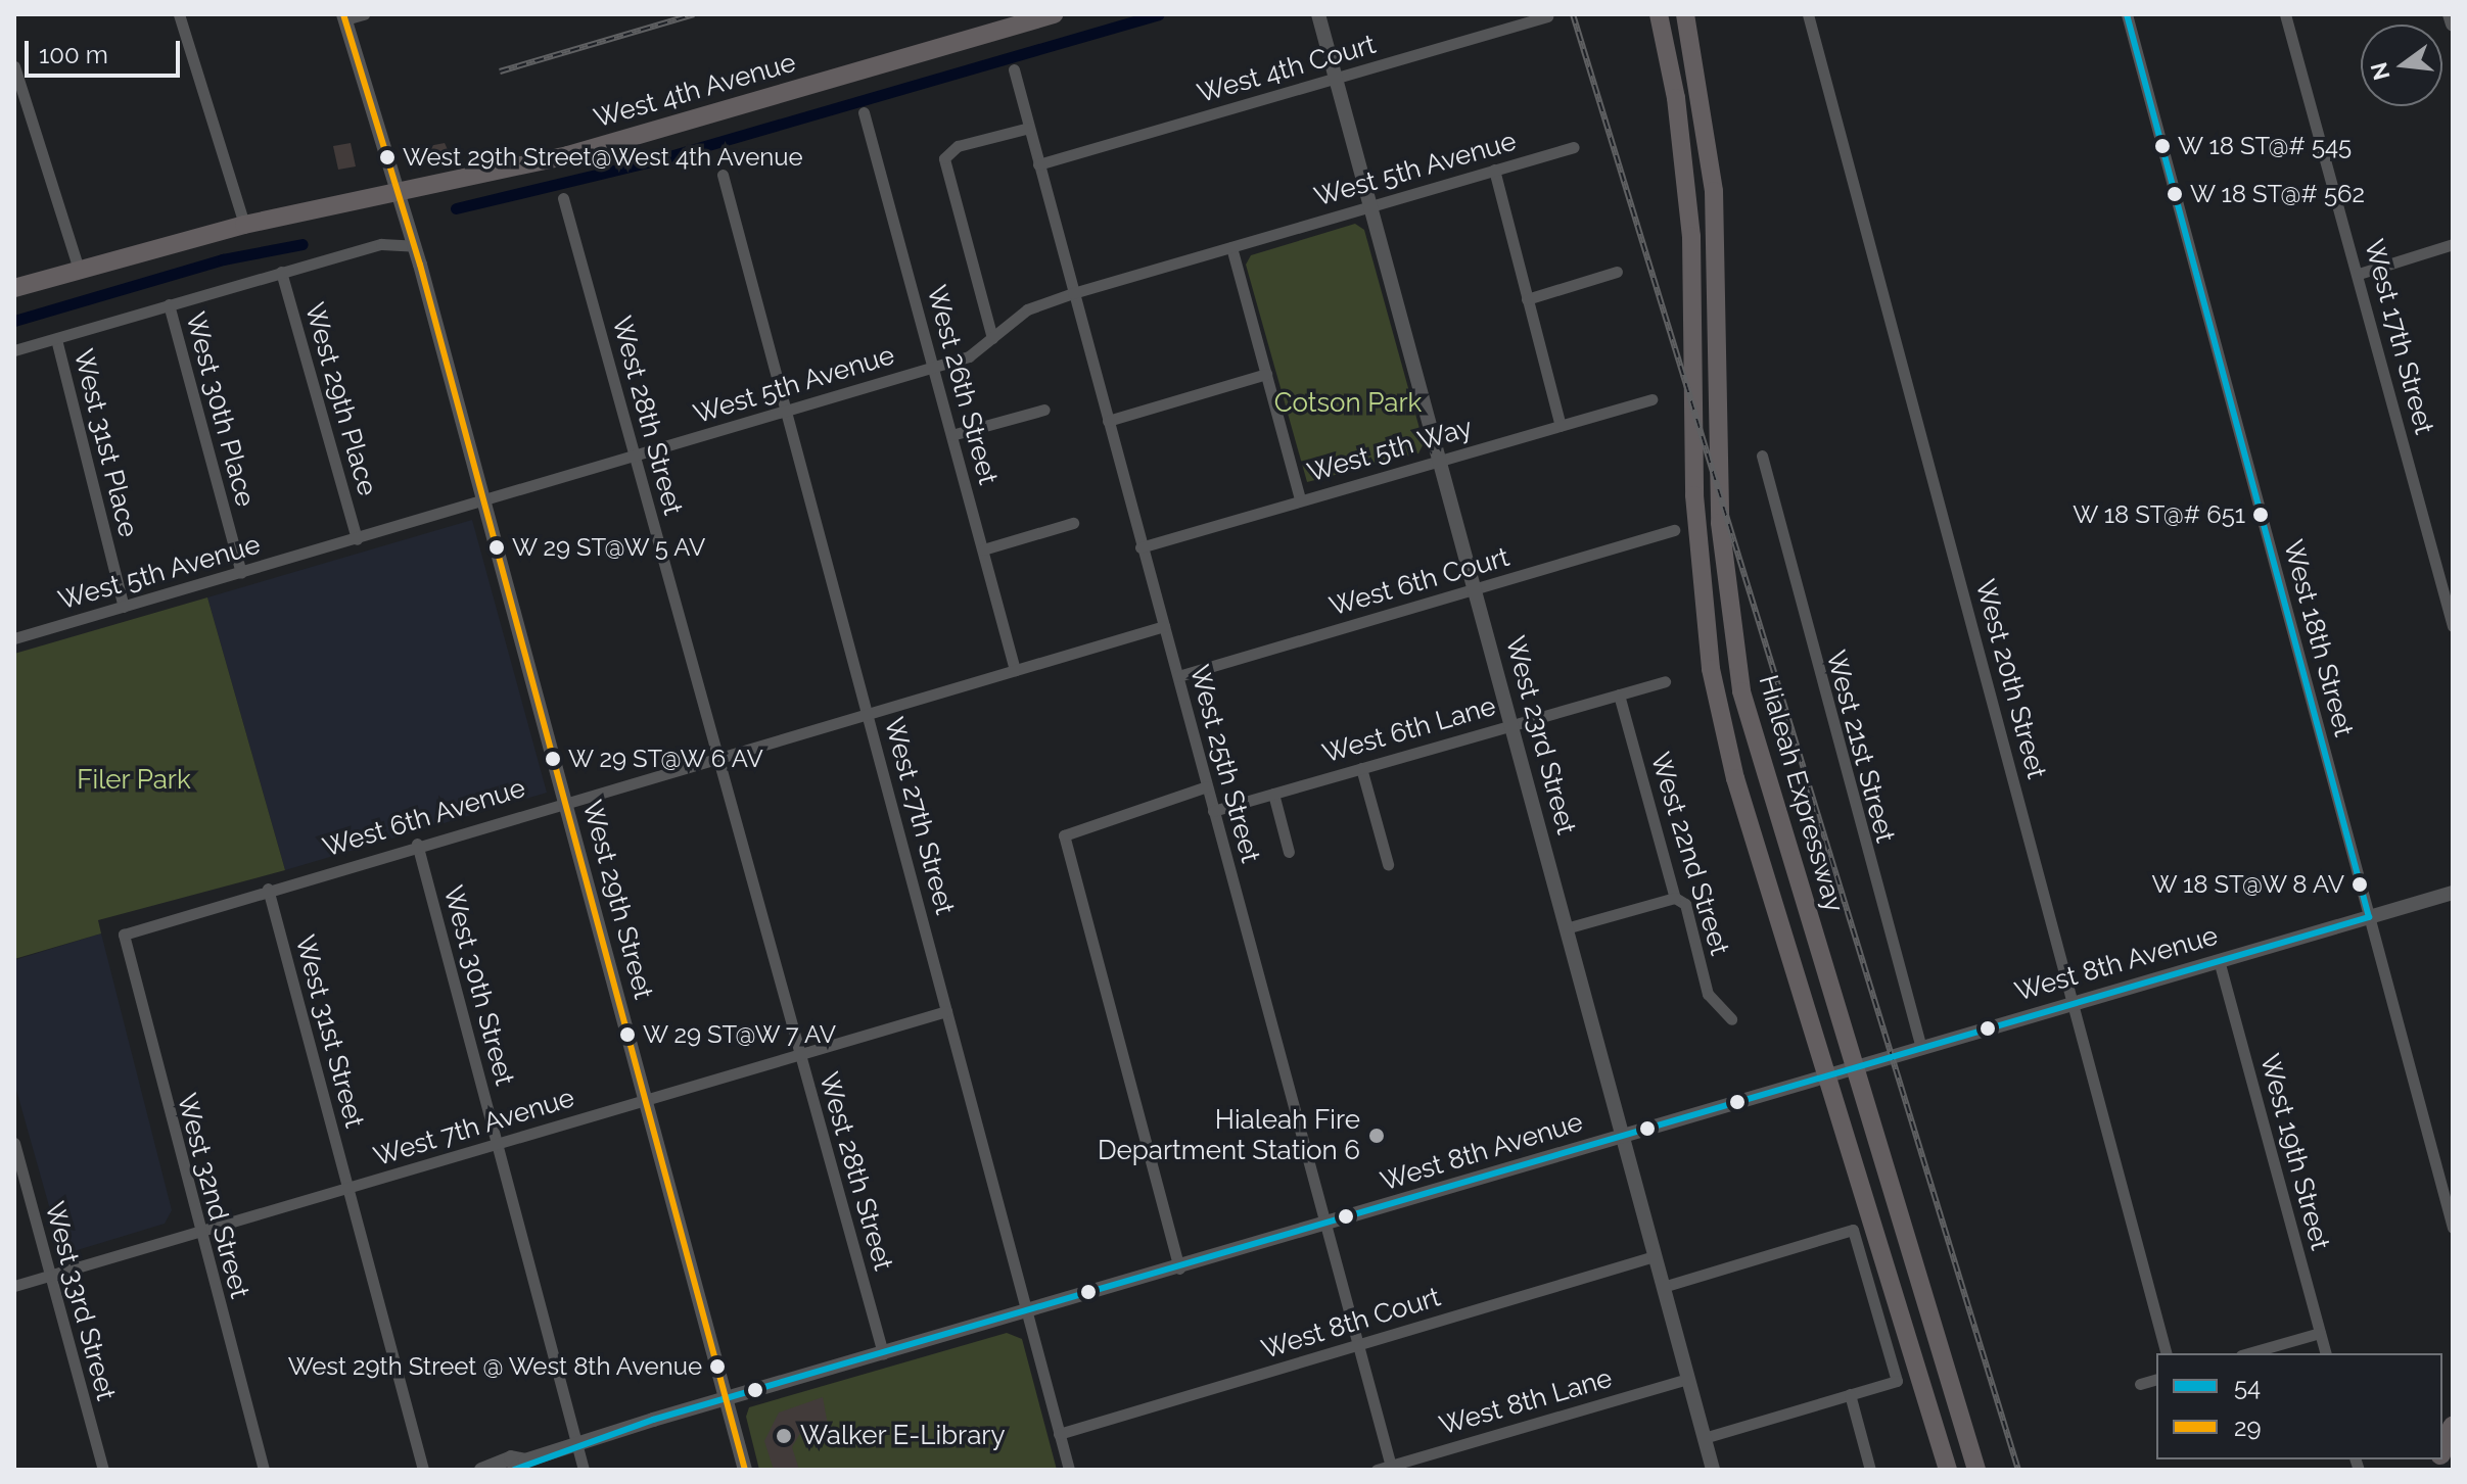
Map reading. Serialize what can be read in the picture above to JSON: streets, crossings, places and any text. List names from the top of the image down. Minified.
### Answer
{"streets":{"main road":["West 4th Avenue","Hialeah Expressway"],"street":["West 4th Court","West 5th Avenue","West 17th Street","West 26th Street","West 29th Place","West 30th Place","West 28th Street","West 31st Place","West 5th Way","West 6th Court","West 18th Street","West 20th Street","West 6th Lane","West 23rd Street","West 21st Street","West 25th Street","West 27th Street","West 6th Avenue","West 22nd Street","West 29th Street","West 8th Avenue","West 30th Street","West 31st Street","West 7th Avenue","West 19th Street","West 32nd Street","West 33rd Street","West 8th Court","West 8th Lane"]},"crossings":[["West 4th Court","West 23rd Street"],["West 4th Court","West 25th Street"],["West 4th Avenue","West 29th Street"],["West 5th Avenue","West 26th Street"],["West 5th Avenue","West 29th Place"],["West 5th Avenue","West 30th Place"],["West 5th Avenue","West 28th Street"],["West 5th Avenue","West 31st Place"],["West 5th Avenue","West 23rd Street"],["West 5th Avenue","West 25th Street"],["West 5th Avenue","West 27th Street"],["West 5th Avenue","West 29th Street"],["West 26th Street","West 6th Avenue"],["West 28th Street","West 6th Avenue"],["West 28th Street","West 8th Avenue"],["West 28th Street","West 7th Avenue"],["West 5th Way","West 23rd Street"],["West 5th Way","West 25th Street"],["West 6th Court","West 23rd Street"],["West 6th Court","West 25th Street"],["West 18th Street","West 8th Avenue"],["West 20th Street","West 8th Avenue"],["West 6th Lane","West 23rd Street"],["West 6th Lane","West 25th Street"],["West 6th Lane","West 22nd Street"],["West 23rd Street","West 8th Avenue"],["West 23rd Street","West 8th Court"],["West 23rd Street","West 8th Lane"],["West 21st Street","West 8th Avenue"],["West 25th Street","West 6th Avenue"],["West 25th Street","West 8th Avenue"],["West 25th Street","West 8th Court"],["West 25th Street","West 8th Lane"],["Hialeah Expressway","West 8th Avenue"],["West 27th Street","West 6th Avenue"],["West 27th Street","West 8th Avenue"],["West 27th Street","West 7th Avenue"],["West 27th Street","West 8th Court"],["West 6th Avenue","West 29th Street"],["West 6th Avenue","West 30th Street"],["West 6th Avenue","West 31st Street"],["West 6th Avenue","West 32nd Street"],["West 29th Street","West 8th Avenue"],["West 29th Street","West 7th Avenue"],["West 8th Avenue","West 30th Street"],["West 8th Avenue","West 19th Street"],["West 30th Street","West 7th Avenue"],["West 31st Street","West 7th Avenue"],["West 7th Avenue","West 32nd Street"],["West 7th Avenue","West 33rd Street"]],"parks":["Cotson Park","Filer Park"],"places":["W 18 ST@# 545","West 29th Street@West 4th Avenue","W 18 ST@# 562","W 18 ST@# 651","W 29 ST@W 5 AV","W 29 ST@W 6 AV","W 18 ST@W 8 AV","W 29 ST@W 7 AV","Hialeah Fire Department Station 6","West 29th Street @ West 8th Avenue","Walker E-Library"],"lines":["transit line 54","transit line 29"],"legend":["54","29"],"scale_bar":"100 m","north":"left"}
